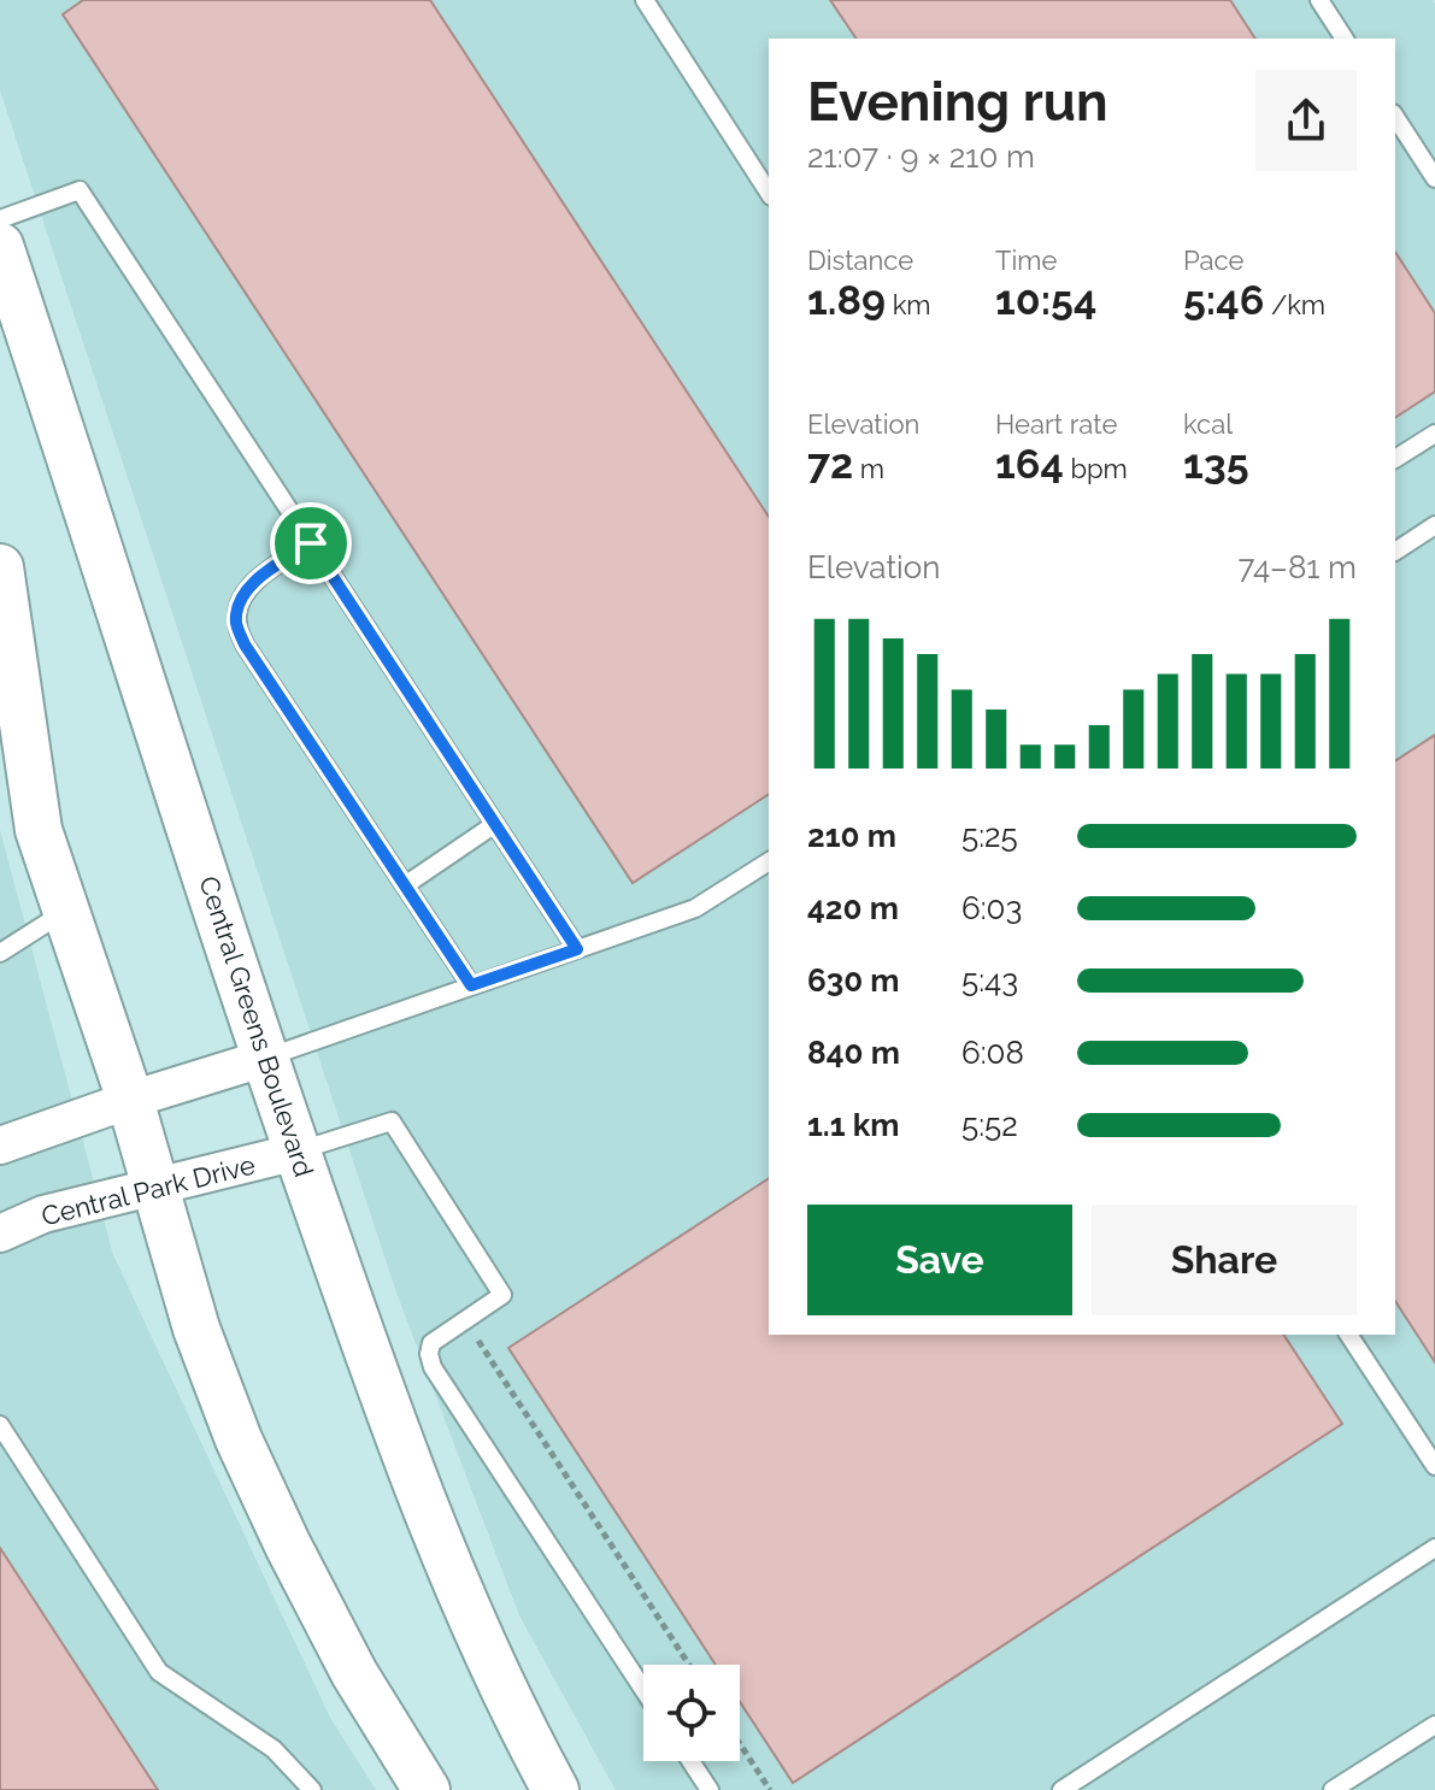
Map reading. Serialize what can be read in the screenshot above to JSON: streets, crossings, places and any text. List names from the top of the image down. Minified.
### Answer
{"streets":{"street":["Central Greens Boulevard","Central Park Drive"]},"crossings":[["Central Greens Boulevard","Central Park Drive"]],"page":{"heading":["Evening run","21:07 · 9 × 210 m"],"stats":[["Distance","1.89 km"],["Time","10:54"],["Pace","5:46 /km"],["Elevation","72 m"],["Heart rate","164 bpm"],["kcal","135"]],"chart":["Elevation","74–81 m"],"list":[{"name":"210 m","note":"5:25"},{"name":"420 m","note":"6:03"},{"name":"630 m","note":"5:43"},{"name":"840 m","note":"6:08"},{"name":"1.1 km","note":"5:52"}],"buttons":["Save","Share"]}}
